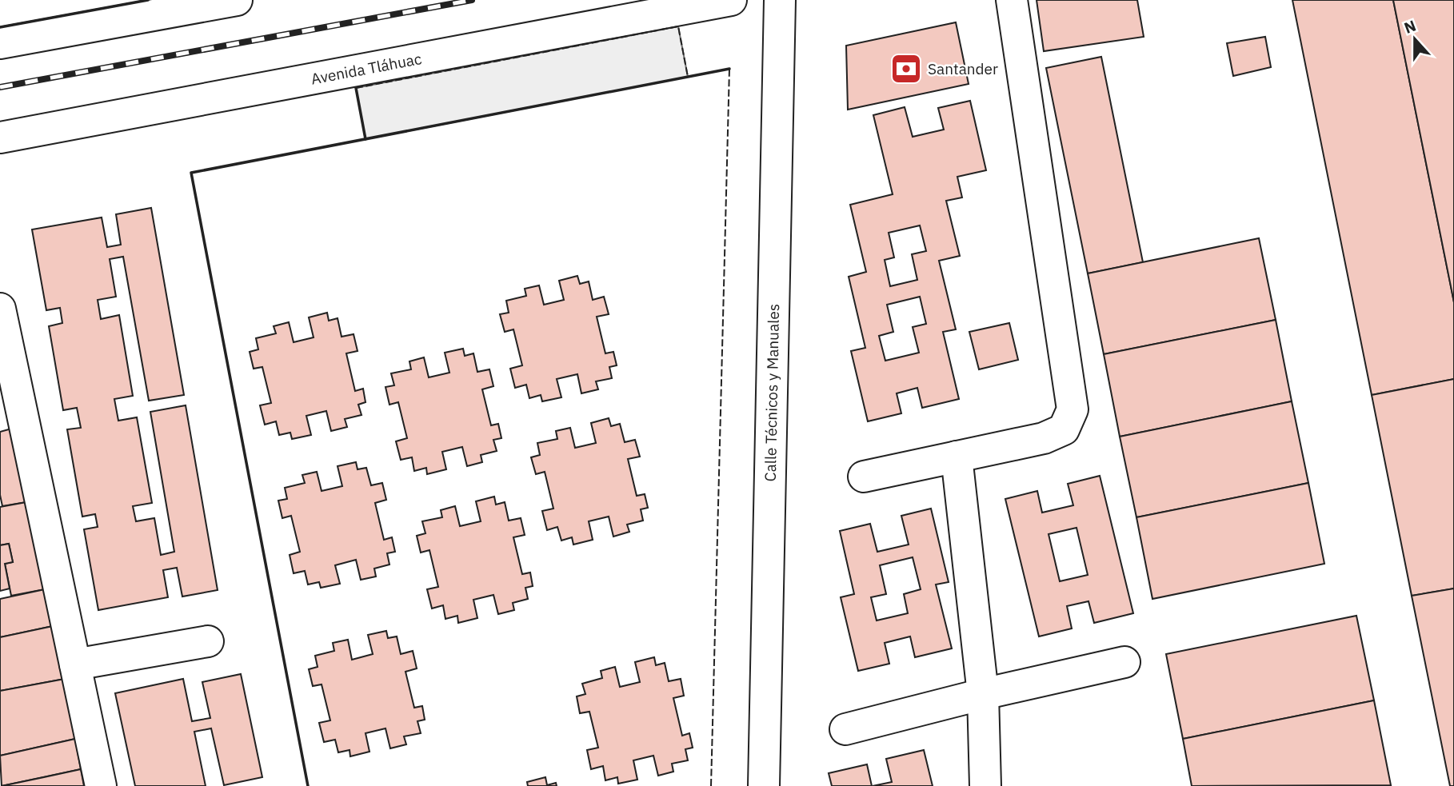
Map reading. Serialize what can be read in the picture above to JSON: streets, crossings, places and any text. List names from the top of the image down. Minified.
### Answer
{"streets":{"street":["Avenida Tláhuac","Calle Técnicos y Manuales"]},"places":{"bank":["Santander"]},"north":"top"}
